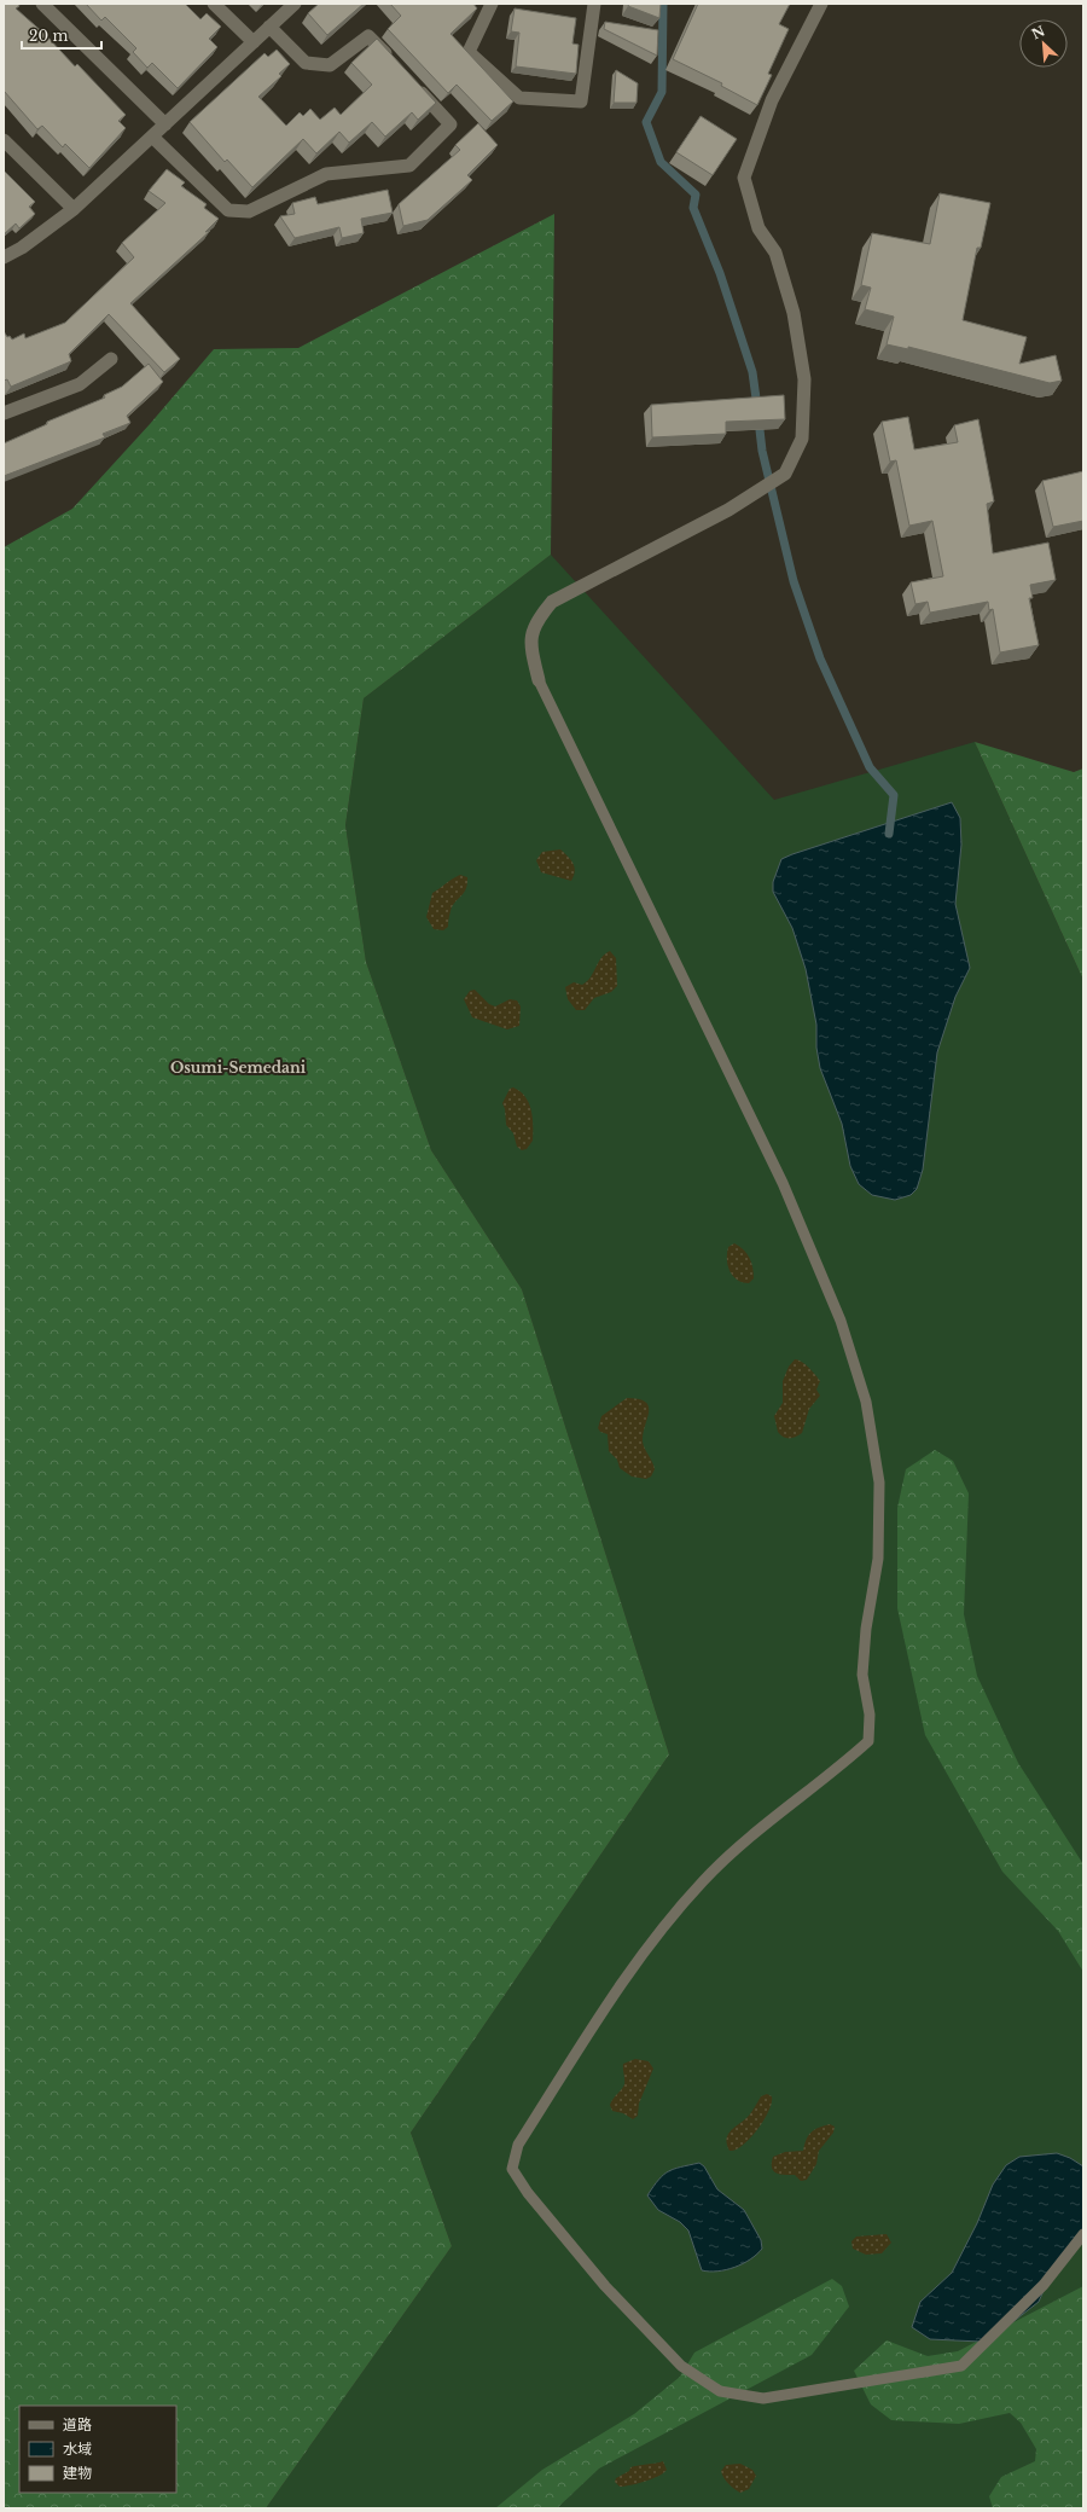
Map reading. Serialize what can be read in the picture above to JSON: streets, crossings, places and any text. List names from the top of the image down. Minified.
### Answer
{"districts":["Osumi-Semedani"],"legend":["道路","水域","建物"],"scale_bar":"20 m","north":"top left"}
